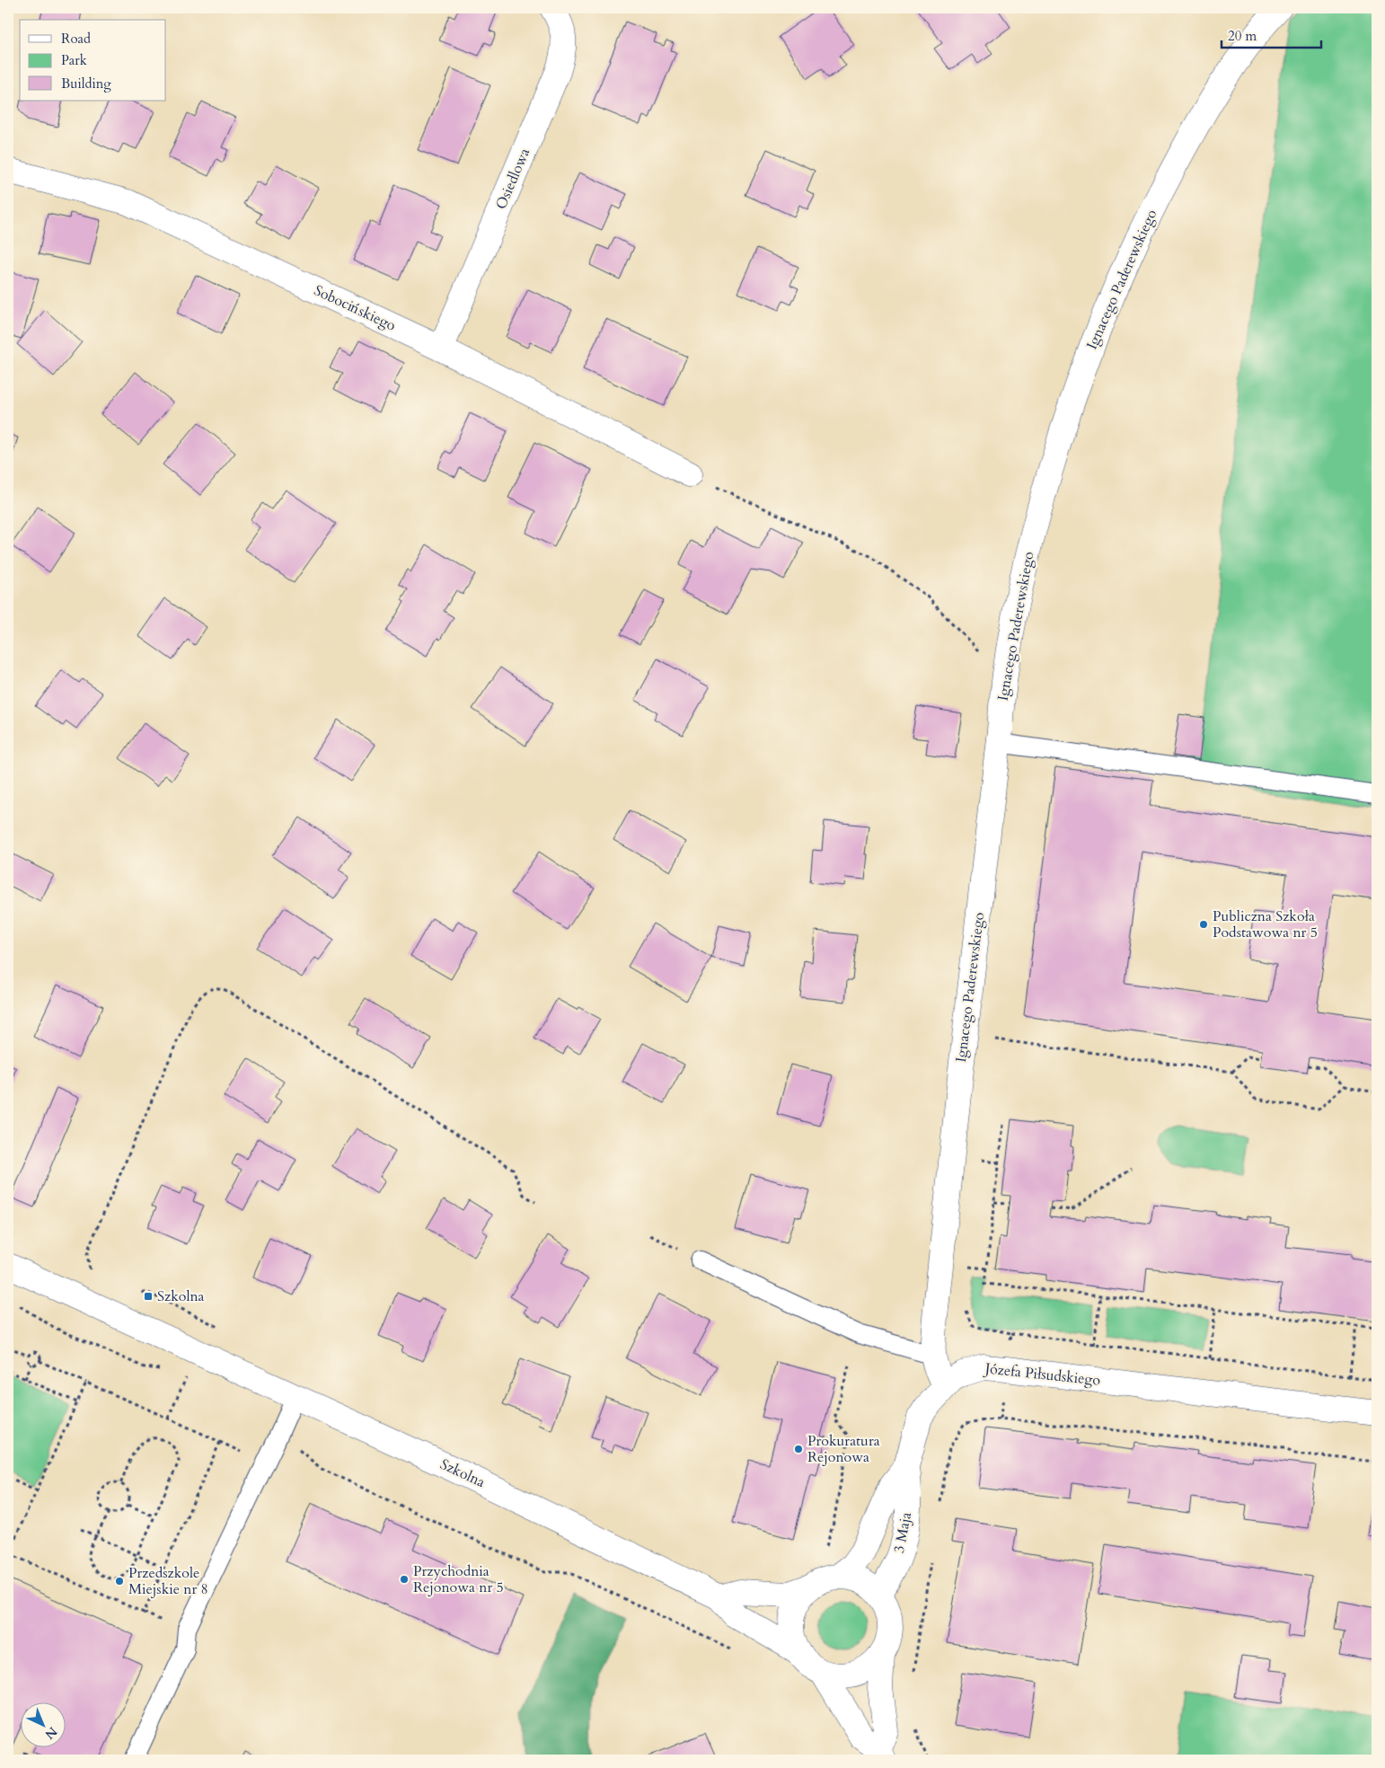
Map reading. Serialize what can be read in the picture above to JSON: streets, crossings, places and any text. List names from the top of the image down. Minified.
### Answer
{"streets":{"street":["Osiedlowa","Ignacego Paderewskiego","Sobocińskiego","Józefa Piłsudskiego","Szkolna","3 Maja"]},"crossings":[["Osiedlowa","Sobocińskiego"],["Józefa Piłsudskiego","3 Maja"],["Szkolna","3 Maja"]],"places":{"other":["Publiczna Szkoła Podstawowa nr 5","Prokuratura Rejonowa","Przychodnia Rejonowa nr 5","Przedszkole Miejskie nr 8"],"transit":["Szkolna"]},"legend":["Road","Park","Building"],"scale_bar":"20 m","north":"bottom right"}
